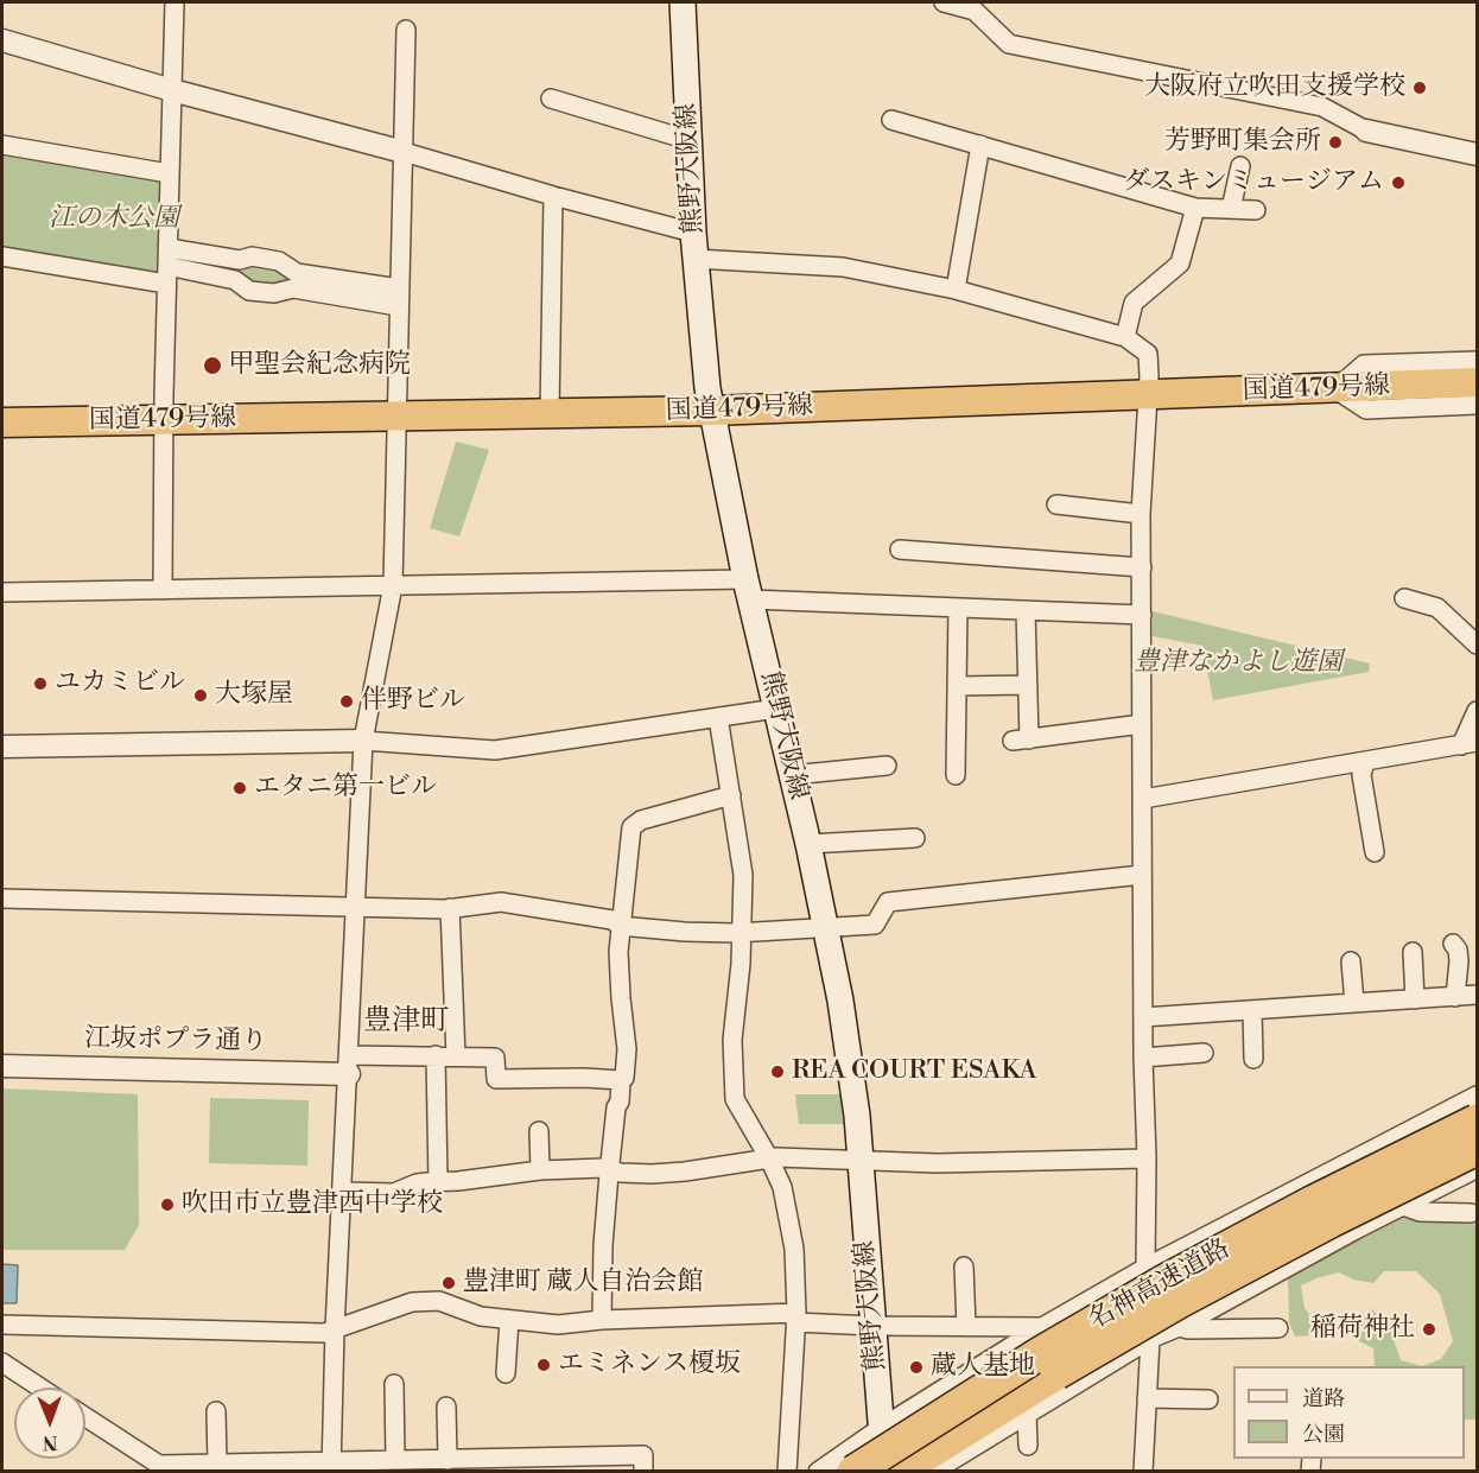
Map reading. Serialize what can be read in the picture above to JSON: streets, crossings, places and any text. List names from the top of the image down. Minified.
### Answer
{"streets":{"highway":["国道479号線","名神高速道路"],"main road":["熊野大阪線"],"street":["江坂ポプラ通り"]},"crossings":[["熊野大阪線","国道479号線"]],"districts":["豊津町"],"parks":["江の木公園","豊津なかよし遊園"],"places":["大阪府立吹田支援学校","芳野町集会所","ダスキンミュージアム","甲聖会紀念病院","ユカミビル","大塚屋","伴野ビル","エタニ第一ビル","REA COURT ESAKA","吹田市立豊津西中学校","豊津町 蔵人自治会館","稲荷神社","エミネンス榎坂","蔵人基地"],"legend":["道路","公園"],"north":"bottom"}
